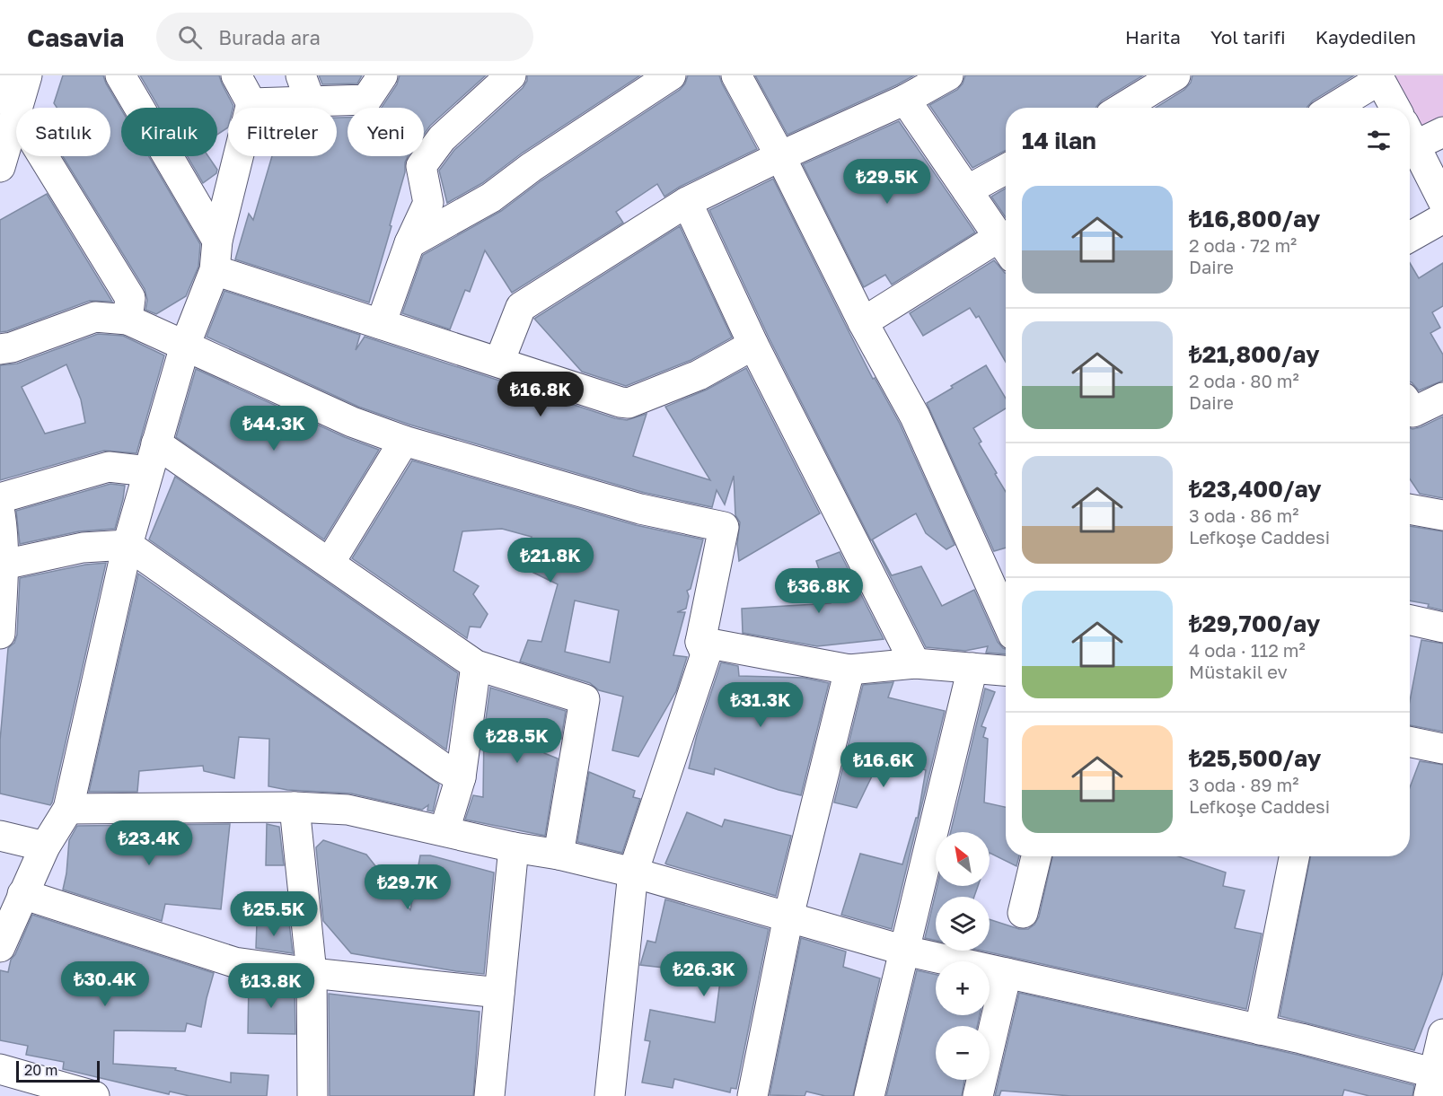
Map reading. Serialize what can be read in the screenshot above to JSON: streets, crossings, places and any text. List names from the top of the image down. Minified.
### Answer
{"scale_bar":"20 m","north":"top left","page":{"header":"Casavia","search":"Burada ara","nav":["Harita","Yol tarifi","Kaydedilen"],"chip":["Satılık","Kiralık","Filtreler","Yeni"],"heading":"14 ilan","price":["₺29.5K","₺16.8K","₺44.3K","₺21.8K","₺36.8K","₺31.3K","₺28.5K","₺16.6K","₺23.4K","₺29.7K","₺25.5K","₺26.3K","₺30.4K","₺13.8K"],"list":[{"name":"₺16,800/ay","note":"2 oda · 72 m² · Daire"},{"name":"₺21,800/ay","note":"2 oda · 80 m² · Daire"},{"name":"₺23,400/ay","note":"3 oda · 86 m² · Lefkoşe Caddesi"},{"name":"₺29,700/ay","note":"4 oda · 112 m² · Müstakil ev"},{"name":"₺25,500/ay","note":"3 oda · 89 m² · Lefkoşe Caddesi"}],"map_buttons":["+","−"],"scale":"20 m"}}
